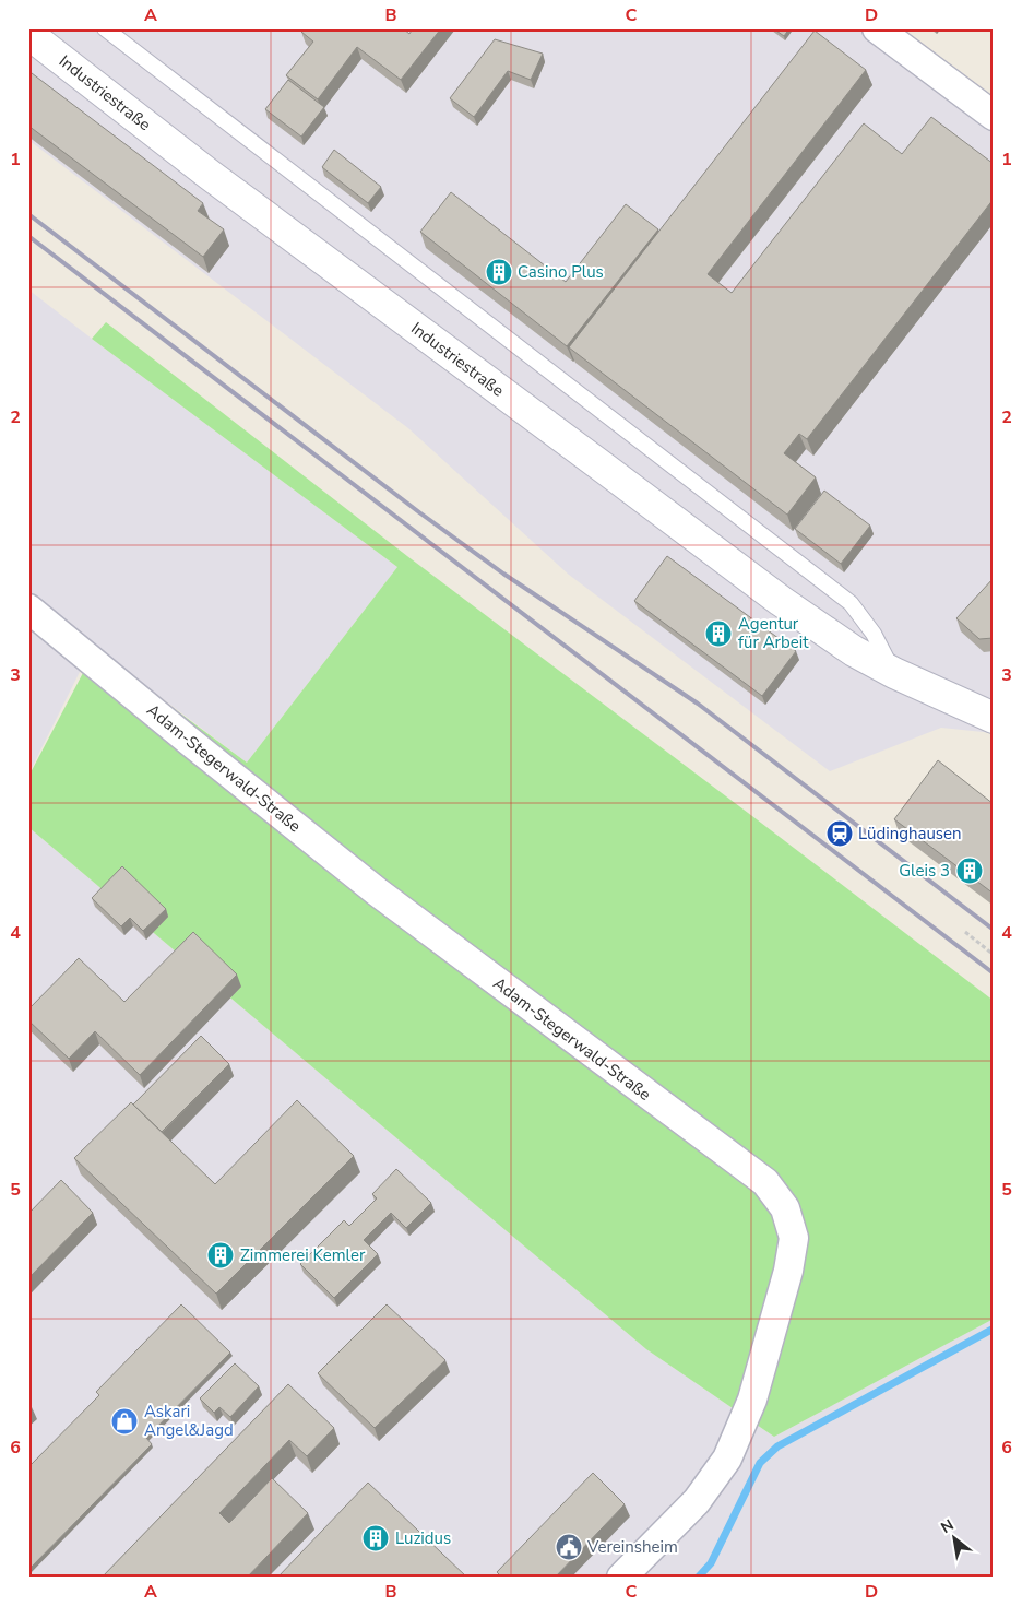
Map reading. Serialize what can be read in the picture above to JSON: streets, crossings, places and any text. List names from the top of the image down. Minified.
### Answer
{"streets":{"street":["Industriestraße","Adam-Stegerwald-Straße"]},"places":{"building":["Casino Plus","Agentur für Arbeit","Gleis 3","Zimmerei Kemler","Luzidus"],"station":["Lüdinghausen"],"shop":["Askari Angel&Jagd"],"public building":["Vereinsheim"]},"north":"top left","grid":{"columns":["A","B","C","D"],"rows":["1","2","3","4","5","6"]}}
